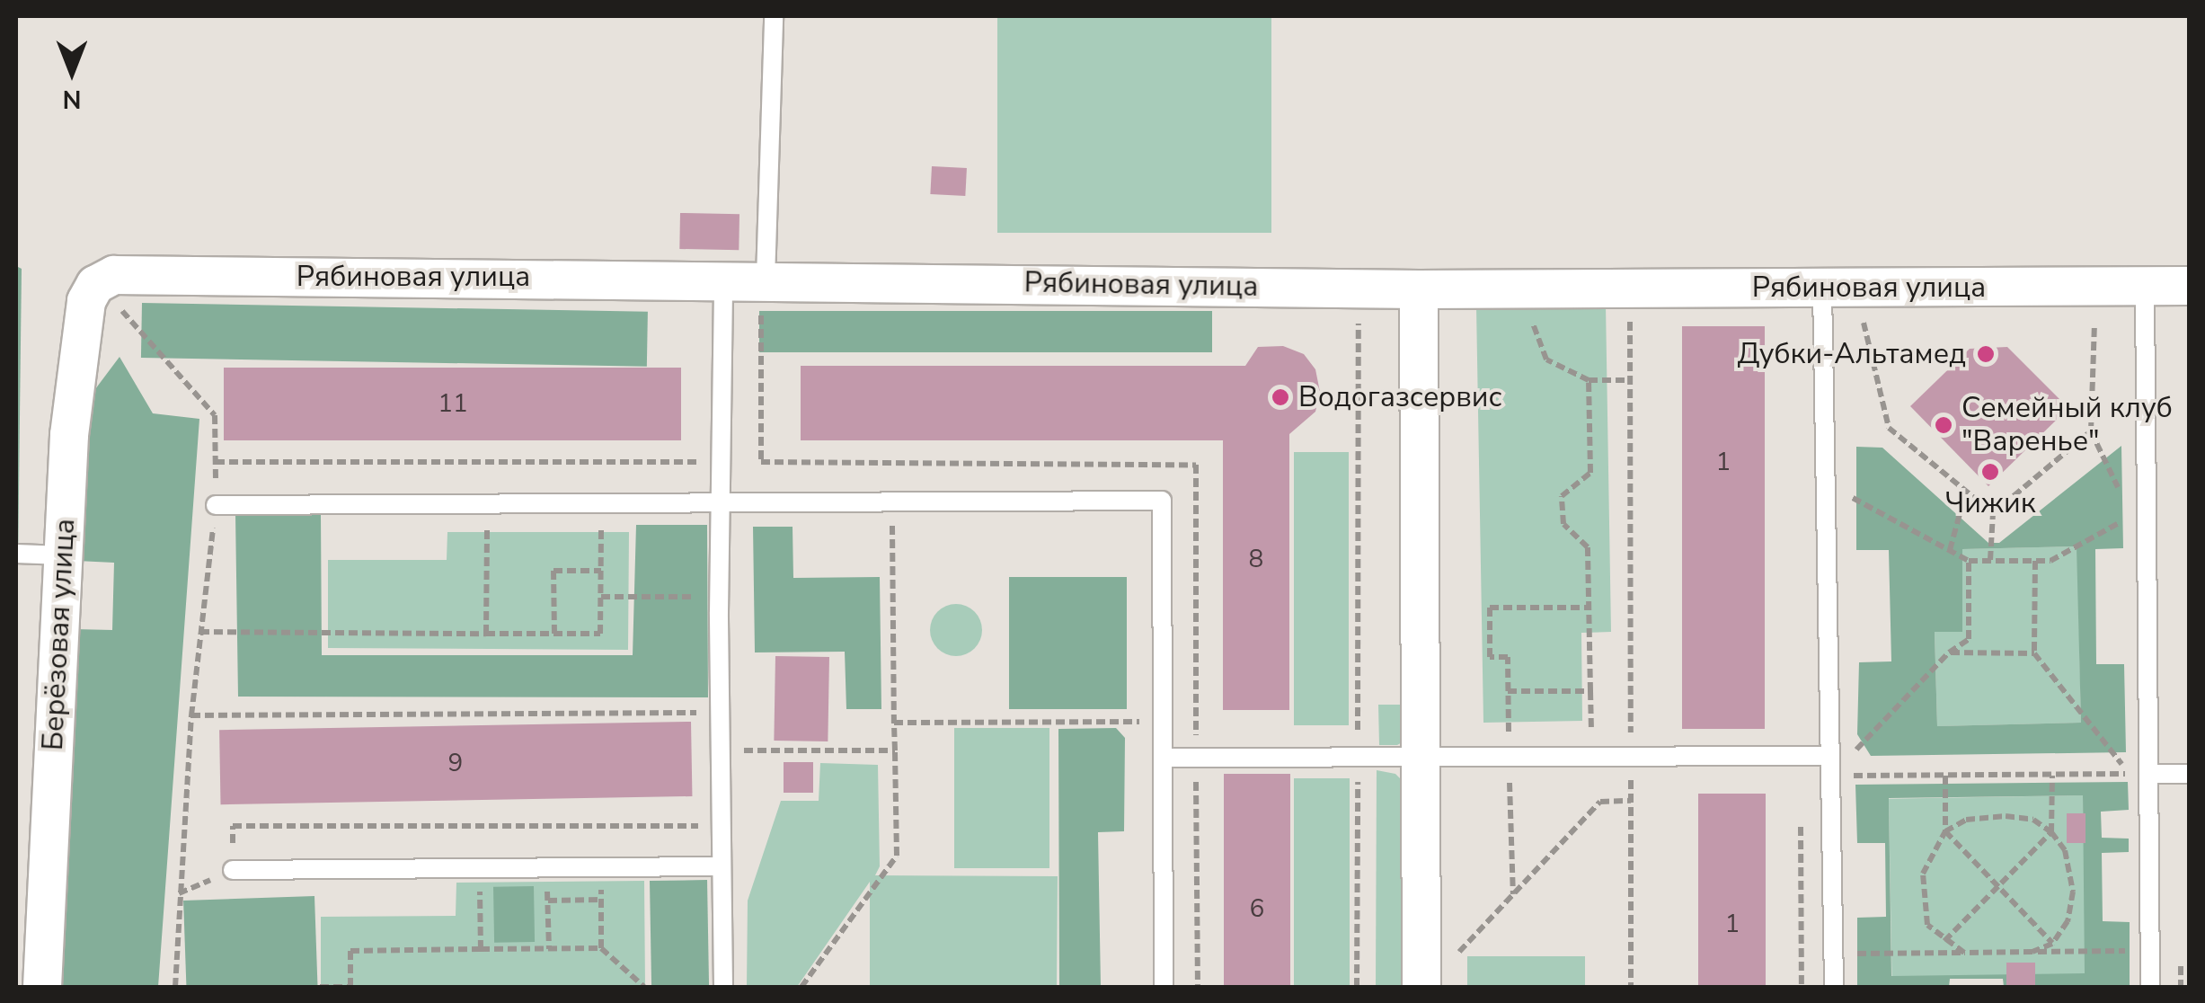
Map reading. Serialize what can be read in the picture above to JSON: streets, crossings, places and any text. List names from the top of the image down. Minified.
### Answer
{"streets":{"street":["Рябиновая улица","Берёзовая улица"]},"crossings":[["Рябиновая улица","Берёзовая улица"]],"places":["Дубки-Альтамед","Водогазсервис","Семейный клуб \"Варенье\"","Чижик"],"house_numbers":["11","1","8","9","6","1"],"north":"bottom"}
